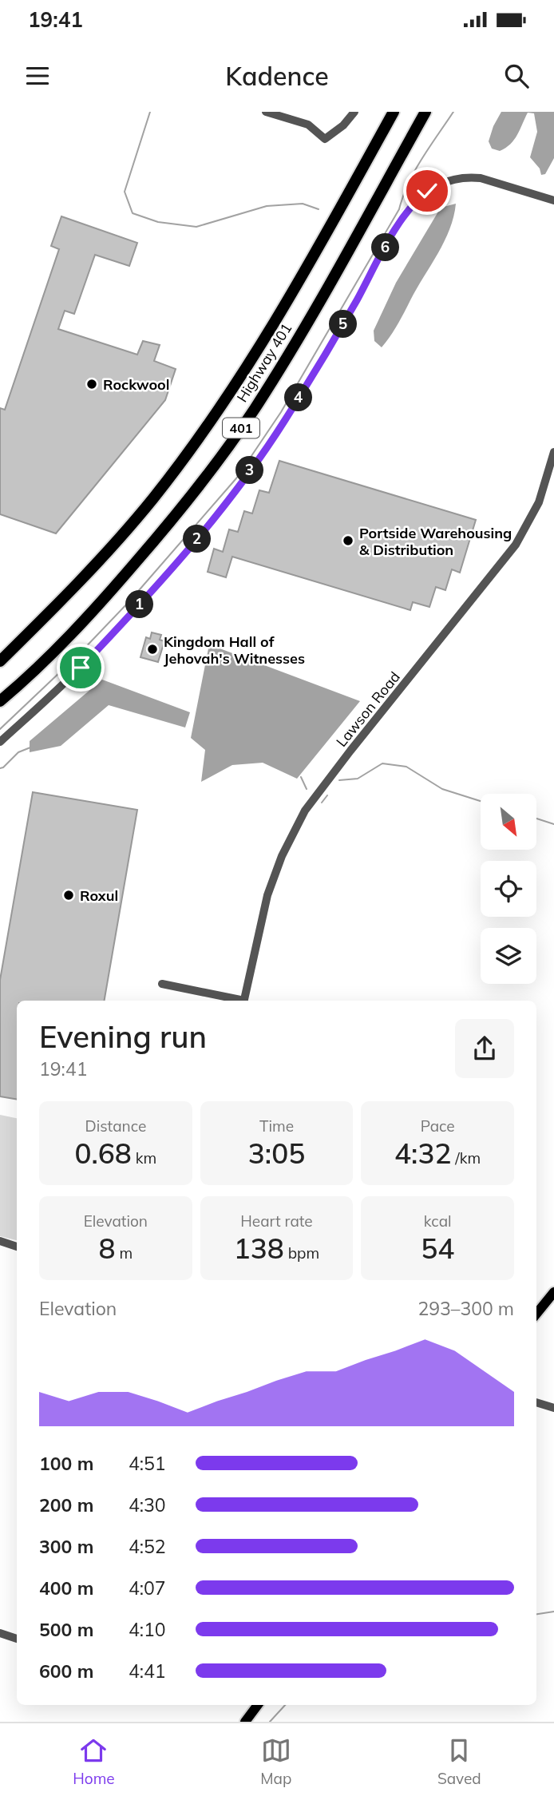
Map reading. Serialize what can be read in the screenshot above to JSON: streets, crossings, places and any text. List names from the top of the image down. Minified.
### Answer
{"streets":{"highway":["Highway 401","401"],"street":["Lawson Road"]},"places":["Rockwool","Portside Warehousing & Distribution","Kingdom Hall of Jehovah's Witnesses","Roxul"],"north":"bottom right","page":{"status":"19:41","header":"Kadence","pins":["6","5","4","3","2","1"],"heading":["Evening run","19:41"],"stats":[["Distance","0.68 km"],["Time","3:05"],["Pace","4:32 /km"],["Elevation","8 m"],["Heart rate","138 bpm"],["kcal","54"]],"chart":["Elevation","293–300 m"],"list":[{"name":"100 m","note":"4:51"},{"name":"200 m","note":"4:30"},{"name":"300 m","note":"4:52"},{"name":"400 m","note":"4:07"},{"name":"500 m","note":"4:10"},{"name":"600 m","note":"4:41"}],"tabs":["Home","Map","Saved"]}}
